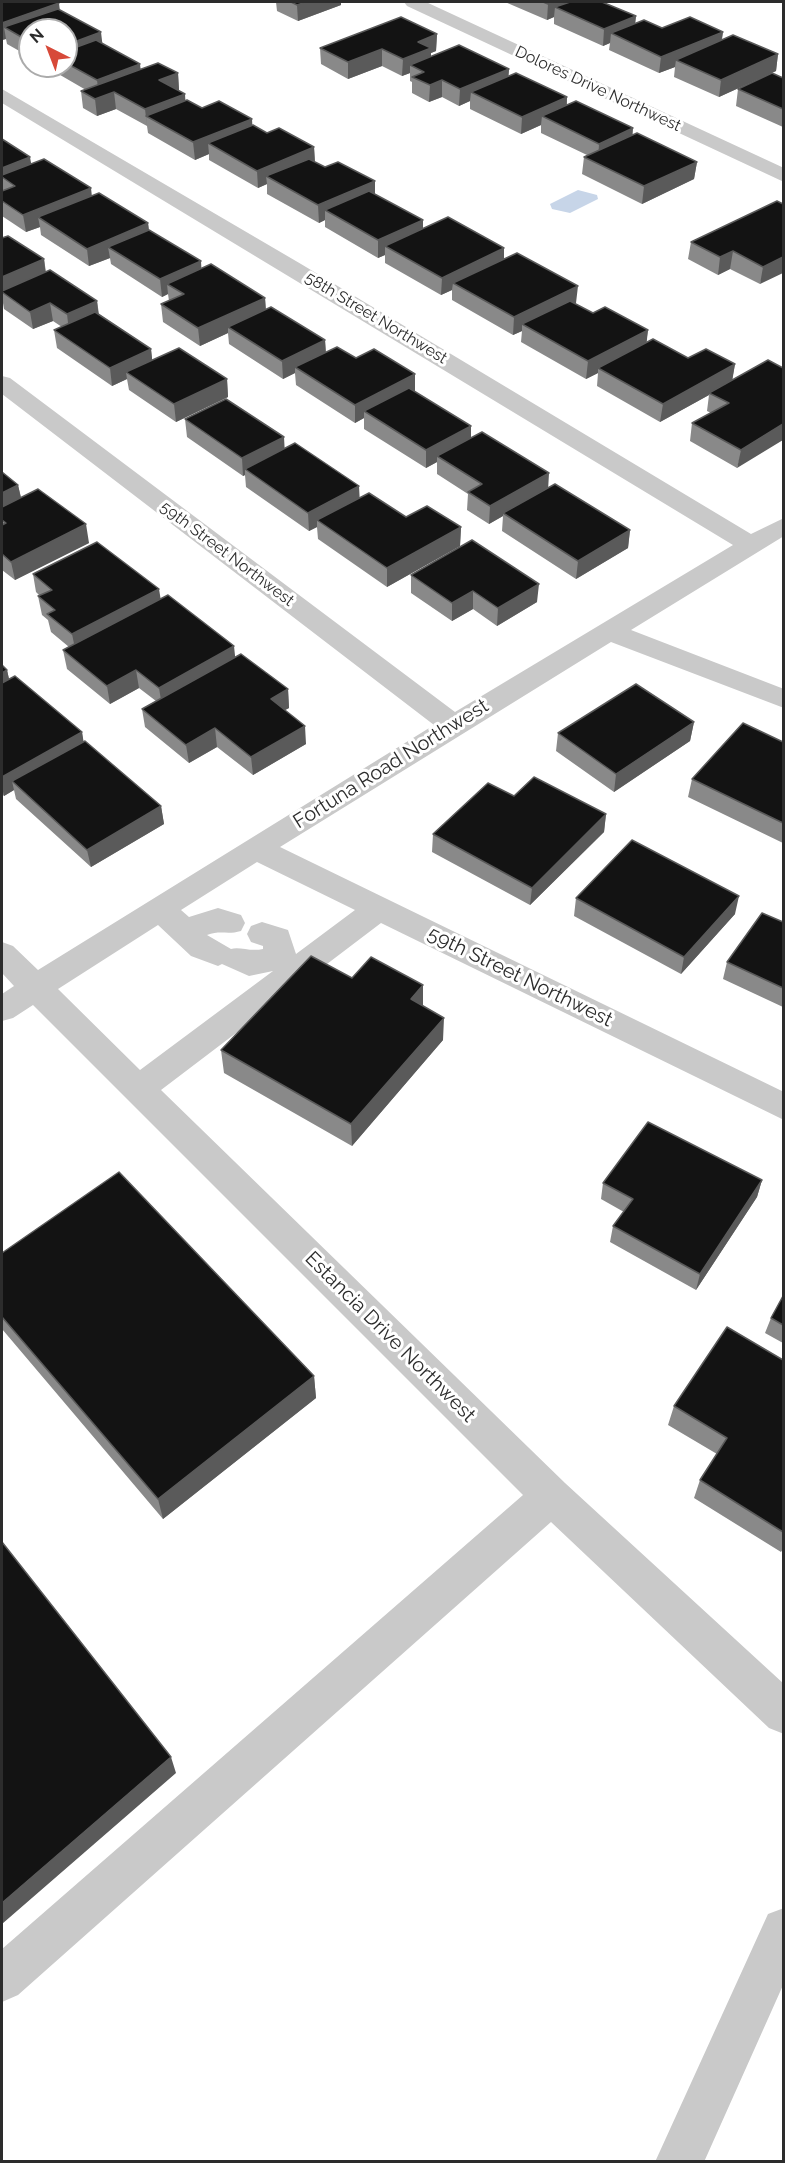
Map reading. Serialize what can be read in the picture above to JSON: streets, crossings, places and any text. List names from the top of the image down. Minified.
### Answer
{"streets":{"street":["Dolores Drive Northwest","58th Street Northwest","59th Street Northwest","Fortuna Road Northwest","Estancia Drive Northwest"]},"crossings":[["58th Street Northwest","Fortuna Road Northwest"],["59th Street Northwest","Fortuna Road Northwest"],["Fortuna Road Northwest","Estancia Drive Northwest"]],"north":"top left"}
